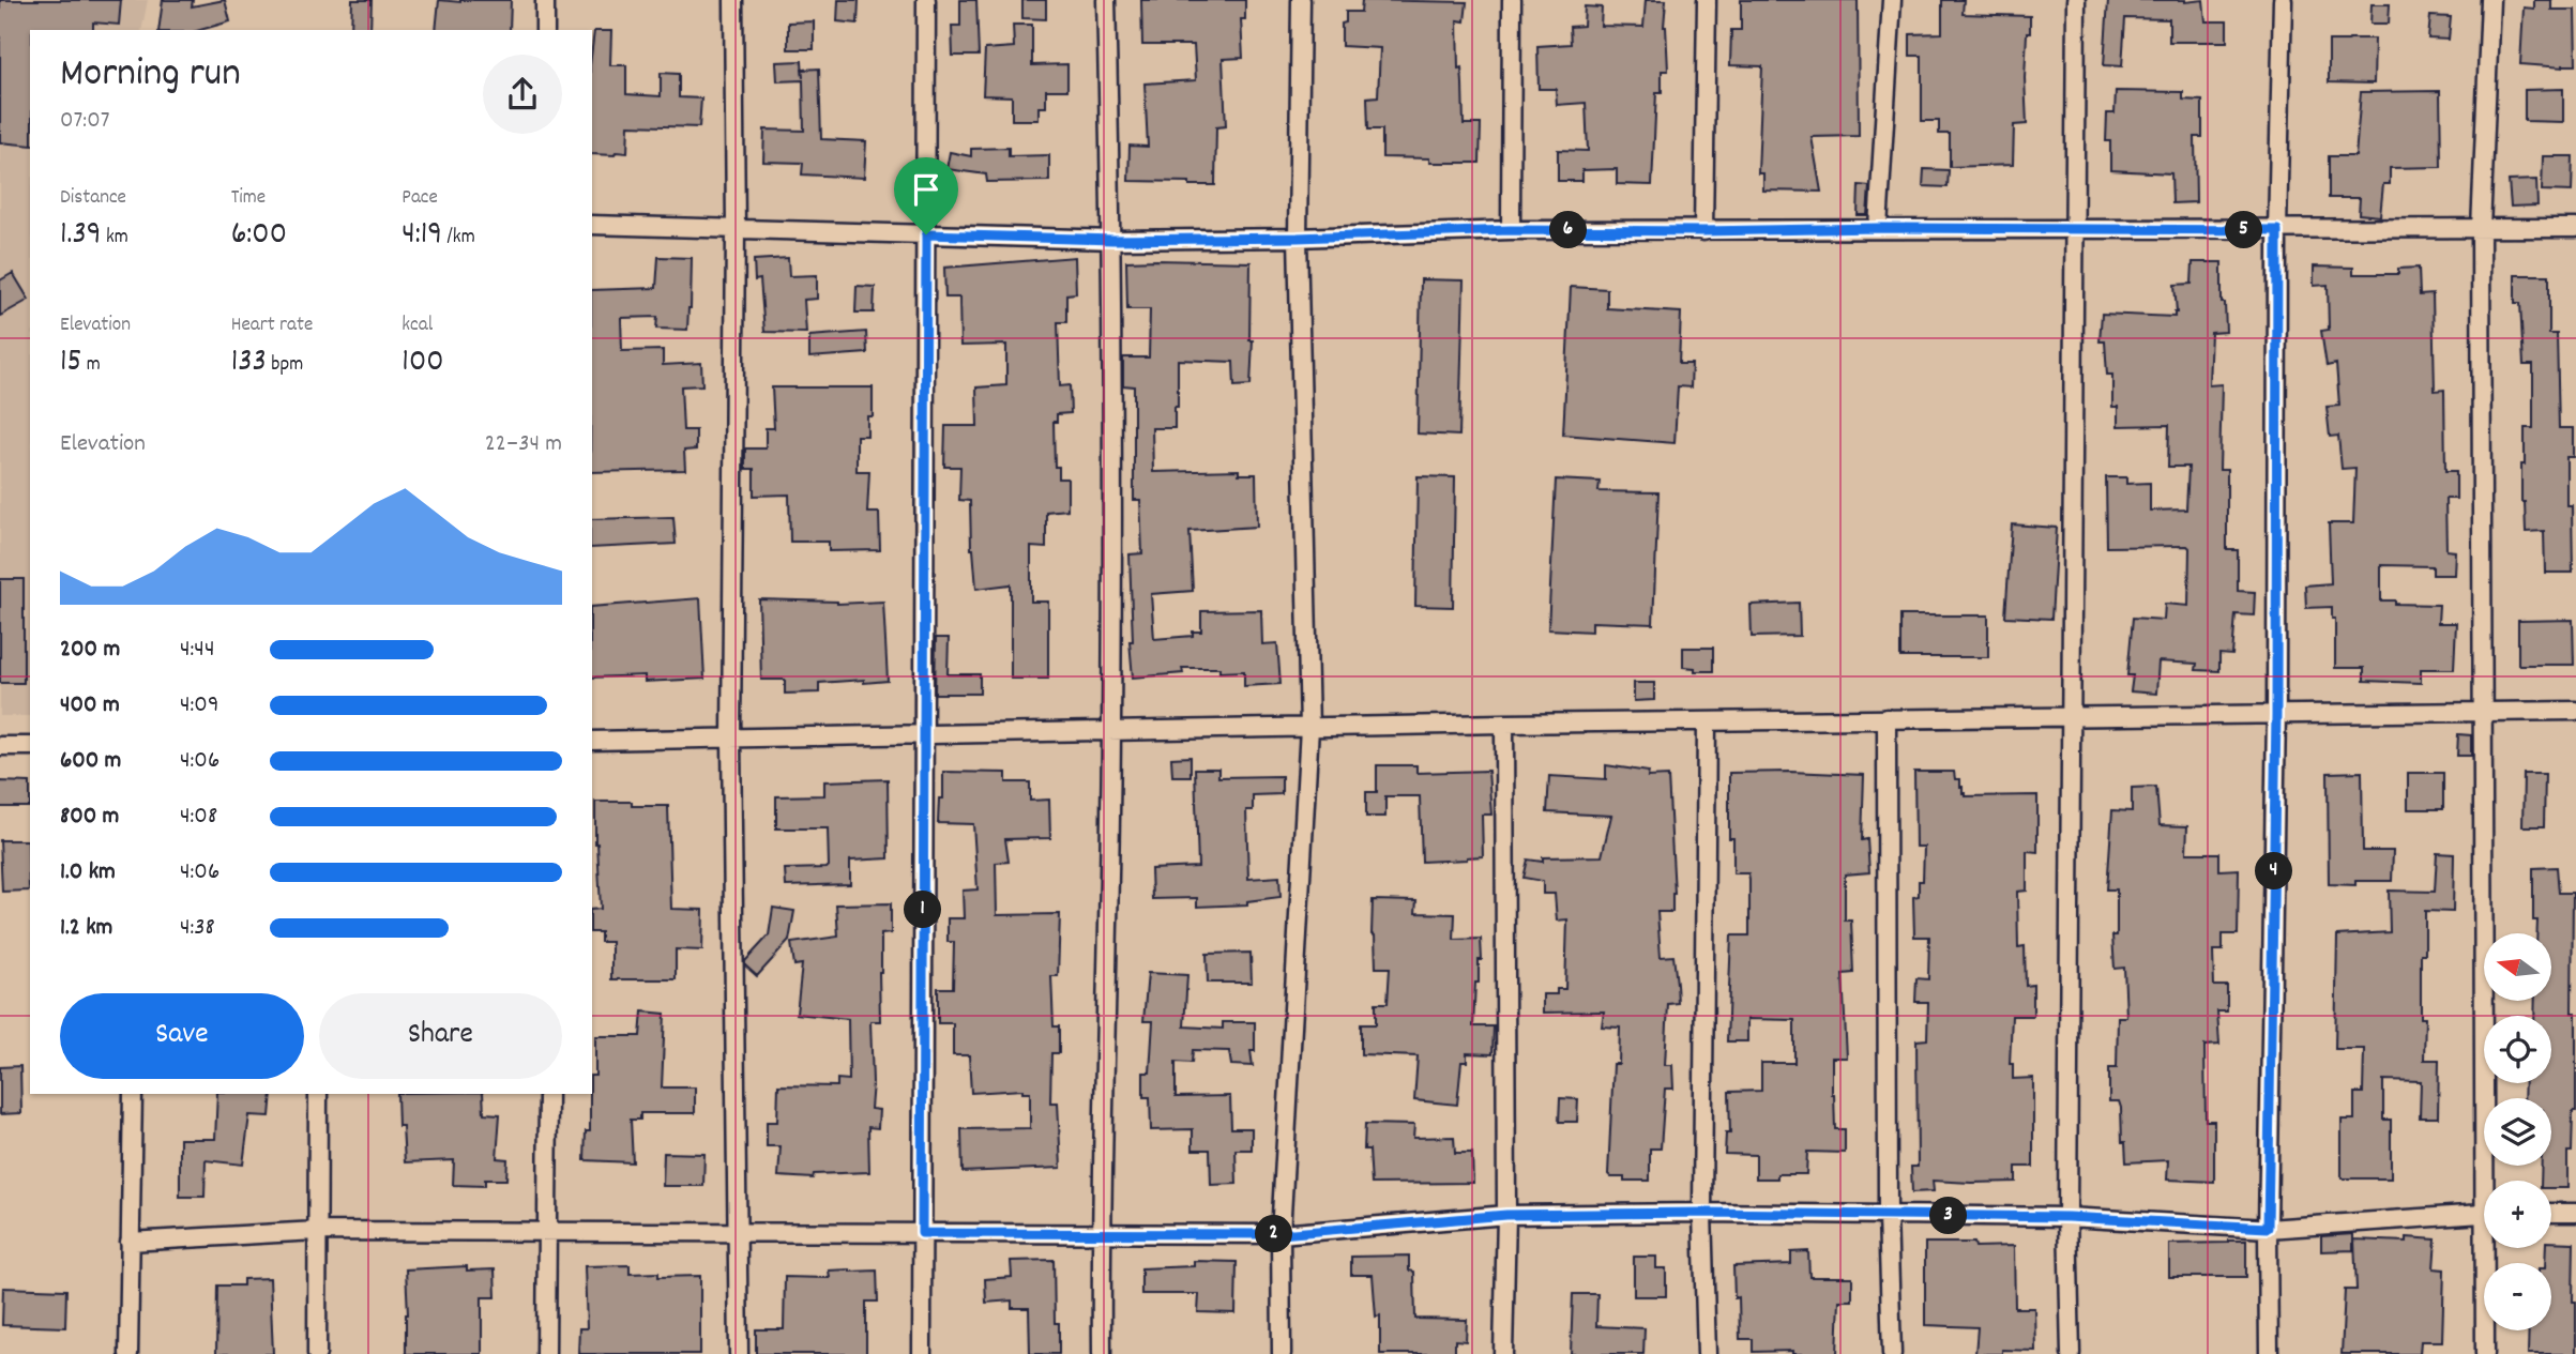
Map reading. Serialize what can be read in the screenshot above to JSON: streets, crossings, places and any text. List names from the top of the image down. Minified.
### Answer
{"north":"left","page":{"heading":["Morning run","07:07"],"stats":[["Distance","1.39 km"],["Time","6:00"],["Pace","4:19 /km"],["Elevation","15 m"],["Heart rate","133 bpm"],["kcal","100"]],"pins":["5","6","4","1","3","2"],"chart":["Elevation","22–34 m"],"list":[{"name":"200 m","note":"4:44"},{"name":"400 m","note":"4:09"},{"name":"600 m","note":"4:06"},{"name":"800 m","note":"4:08"},{"name":"1.0 km","note":"4:06"},{"name":"1.2 km","note":"4:38"}],"map_buttons":["+","−"],"buttons":["Save","Share"]}}
